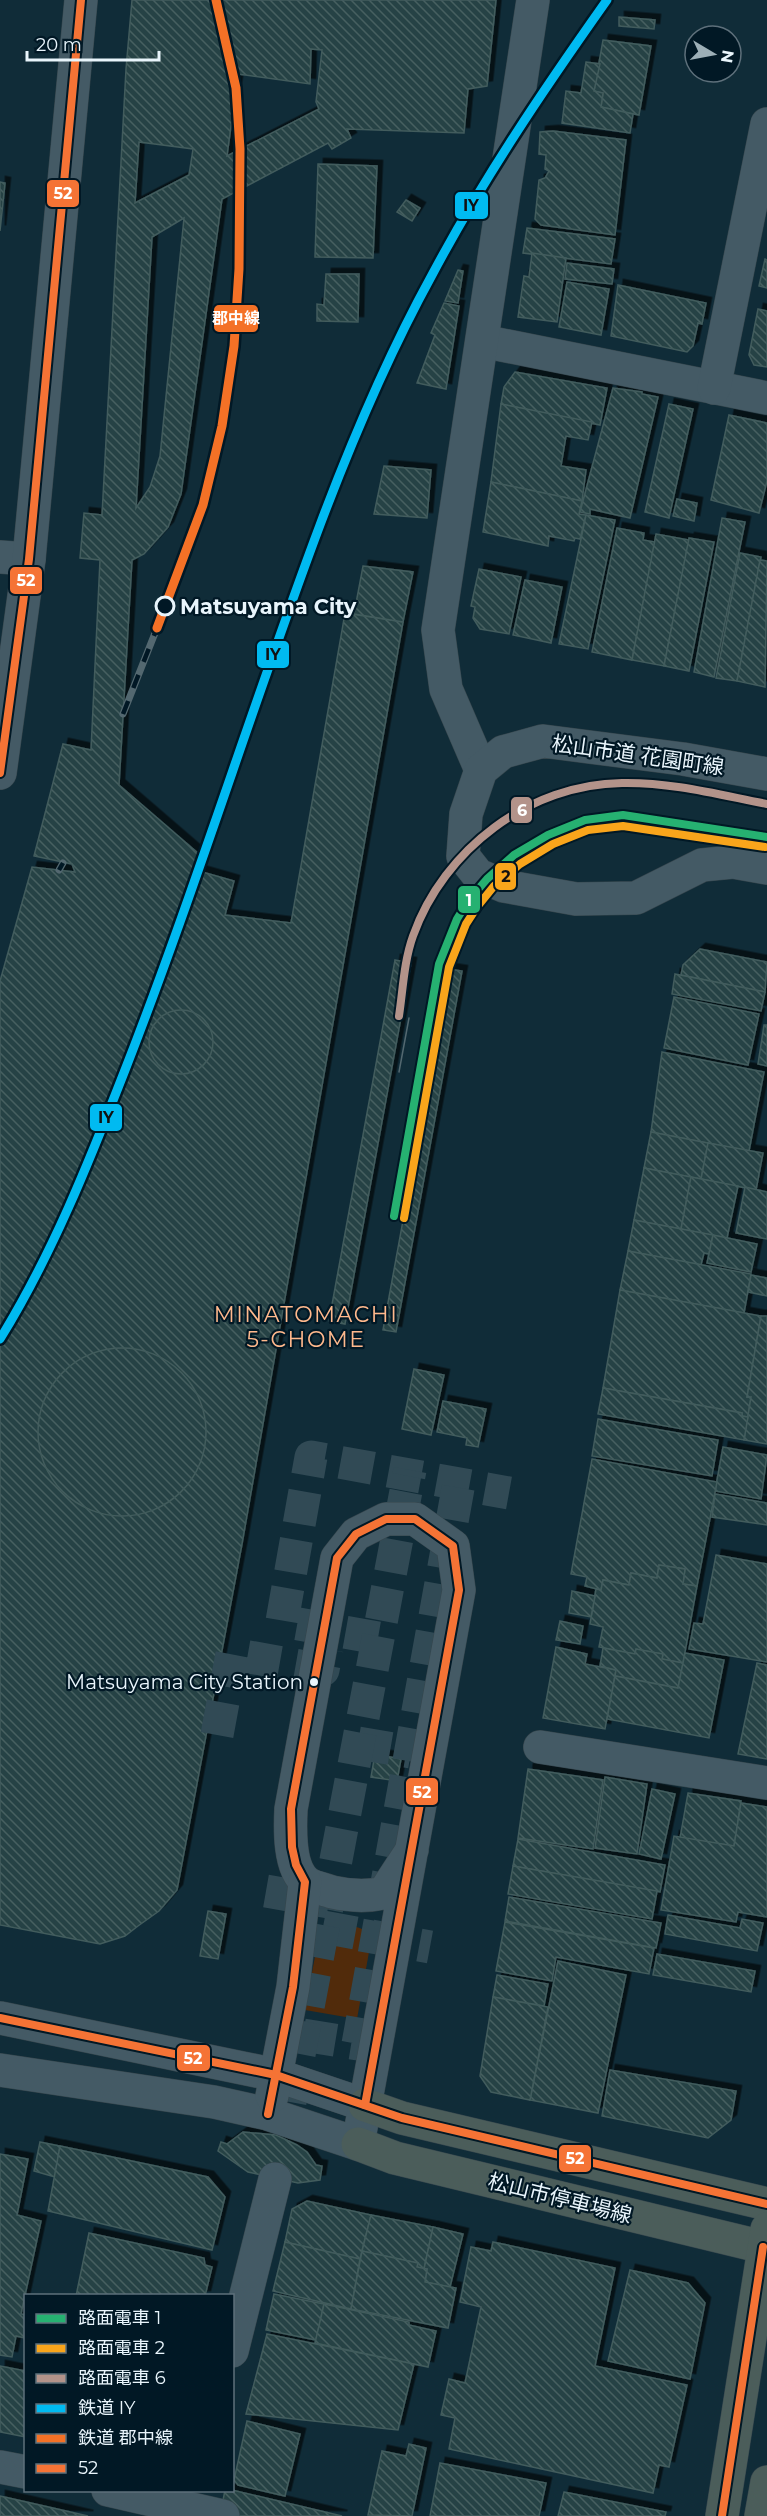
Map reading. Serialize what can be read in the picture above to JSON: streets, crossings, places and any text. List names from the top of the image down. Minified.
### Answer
{"streets":{"main road":["松山市停車場線"],"street":["松山市道 花園町線"]},"districts":["MINATOMACHI 5-CHOME"],"places":["Matsuyama City","Matsuyama City Station"],"lines":["rail line IY","rail line 郡中線","transit line 52","tram line 6","tram line 1","tram line 2"],"legend":["路面電車 1","路面電車 2","路面電車 6","鉄道 IY","鉄道 郡中線","52"],"scale_bar":"20 m","north":"right"}
